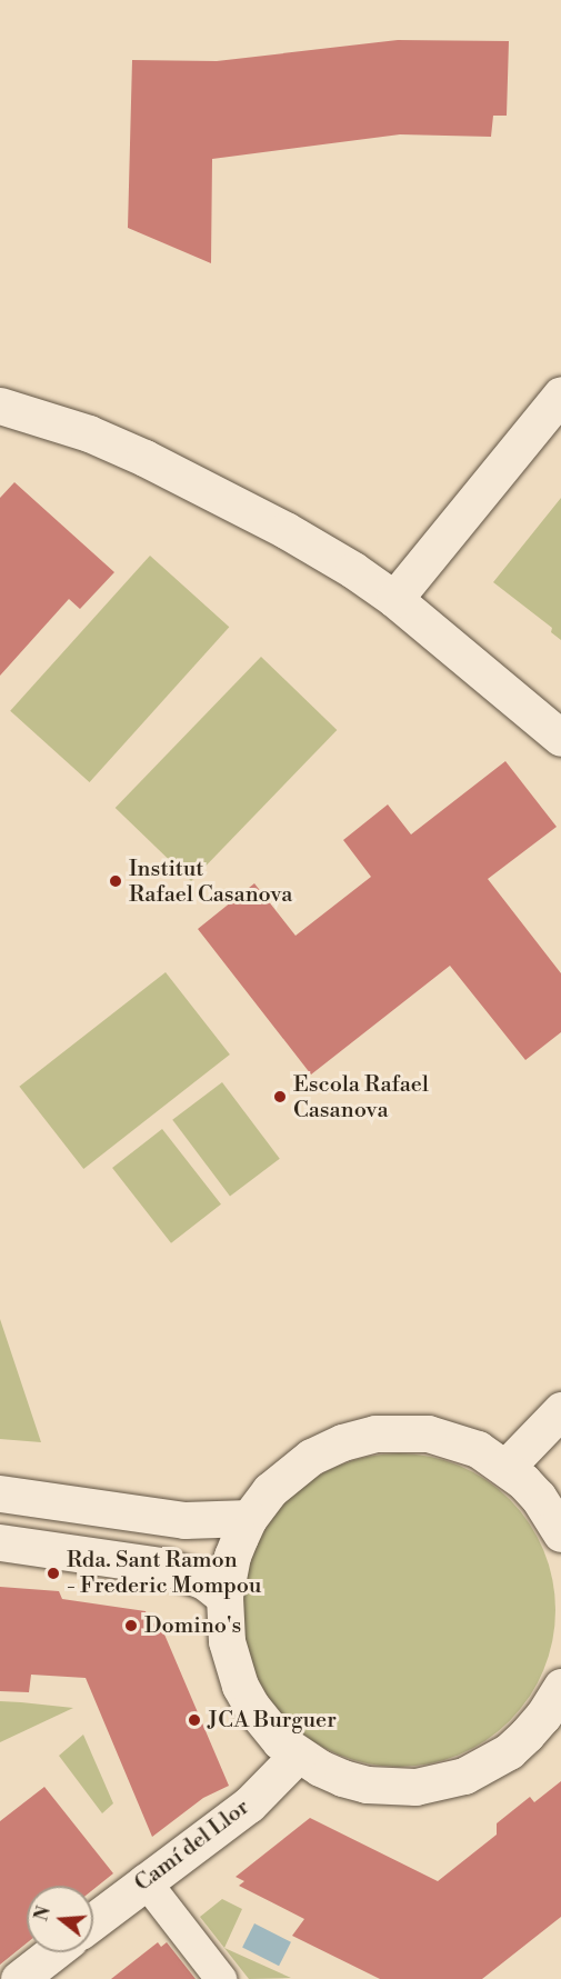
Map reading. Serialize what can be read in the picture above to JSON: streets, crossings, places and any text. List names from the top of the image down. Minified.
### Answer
{"streets":{"street":["Camí del Llor"]},"places":["Institut Rafael Casanova","Escola Rafael Casanova","Rda. Sant Ramon - Frederic Mompou","Domino's","JCA Burguer"],"north":"left"}
